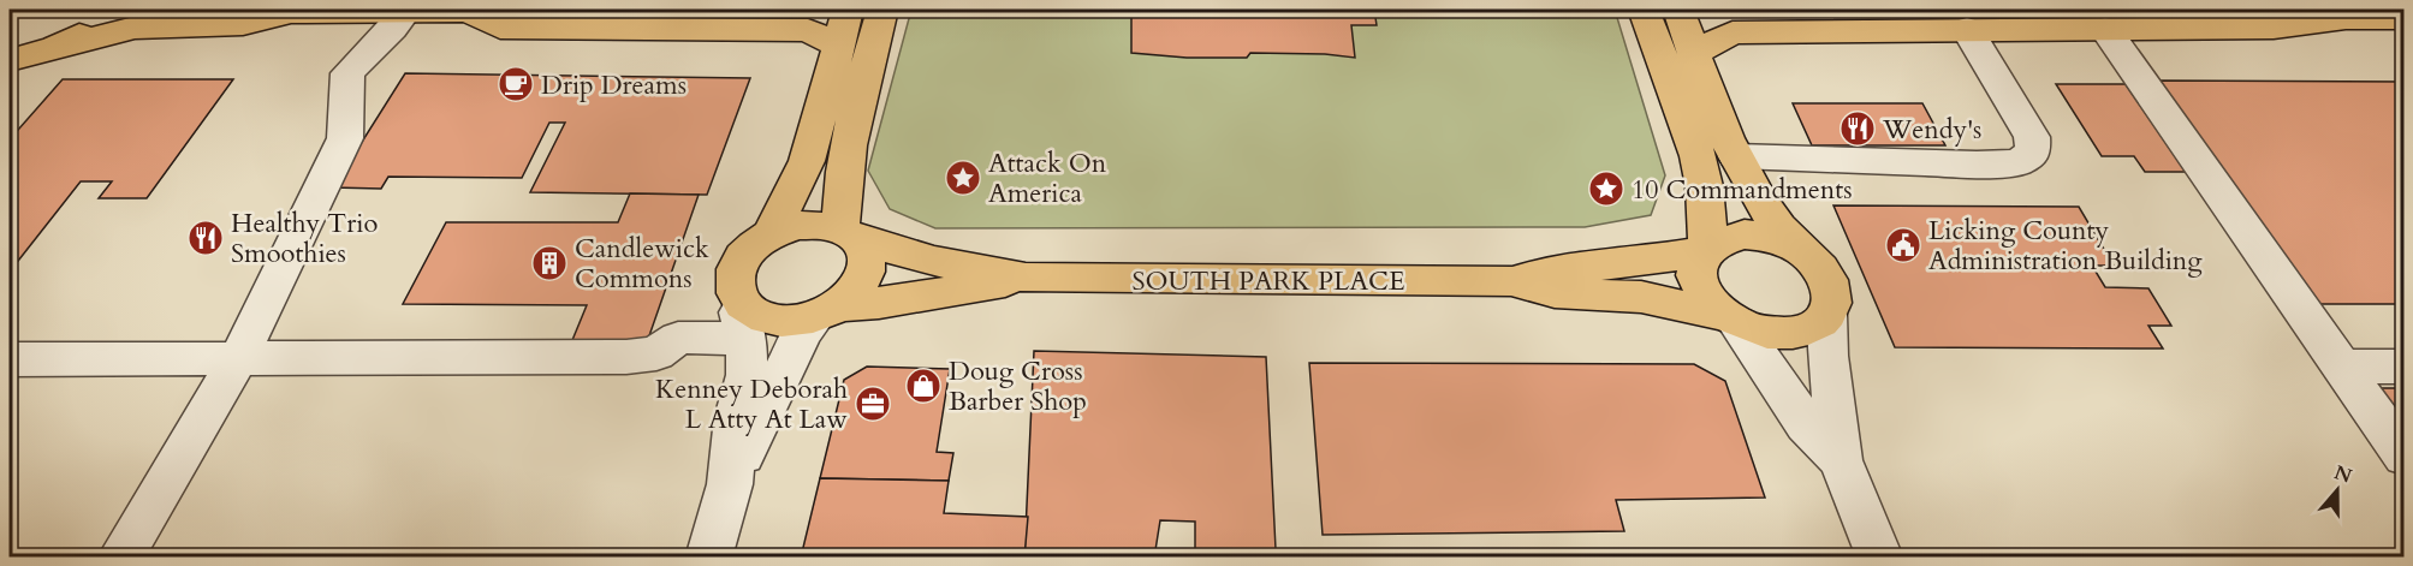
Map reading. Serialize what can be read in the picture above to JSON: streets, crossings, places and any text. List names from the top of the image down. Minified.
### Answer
{"streets":{"main road":["SOUTH PARK PLACE"]},"places":{"cafe":["Drip Dreams"],"restaurant":["Wendy's","Healthy Trio Smoothies"],"place":["Attack On America","10 Commandments"],"public building":["Licking County Administration Building"],"building":["Candlewick Commons"],"shop":["Doug Cross Barber Shop"],"office":["Kenney Deborah L Atty At Law"]},"north":"top"}
